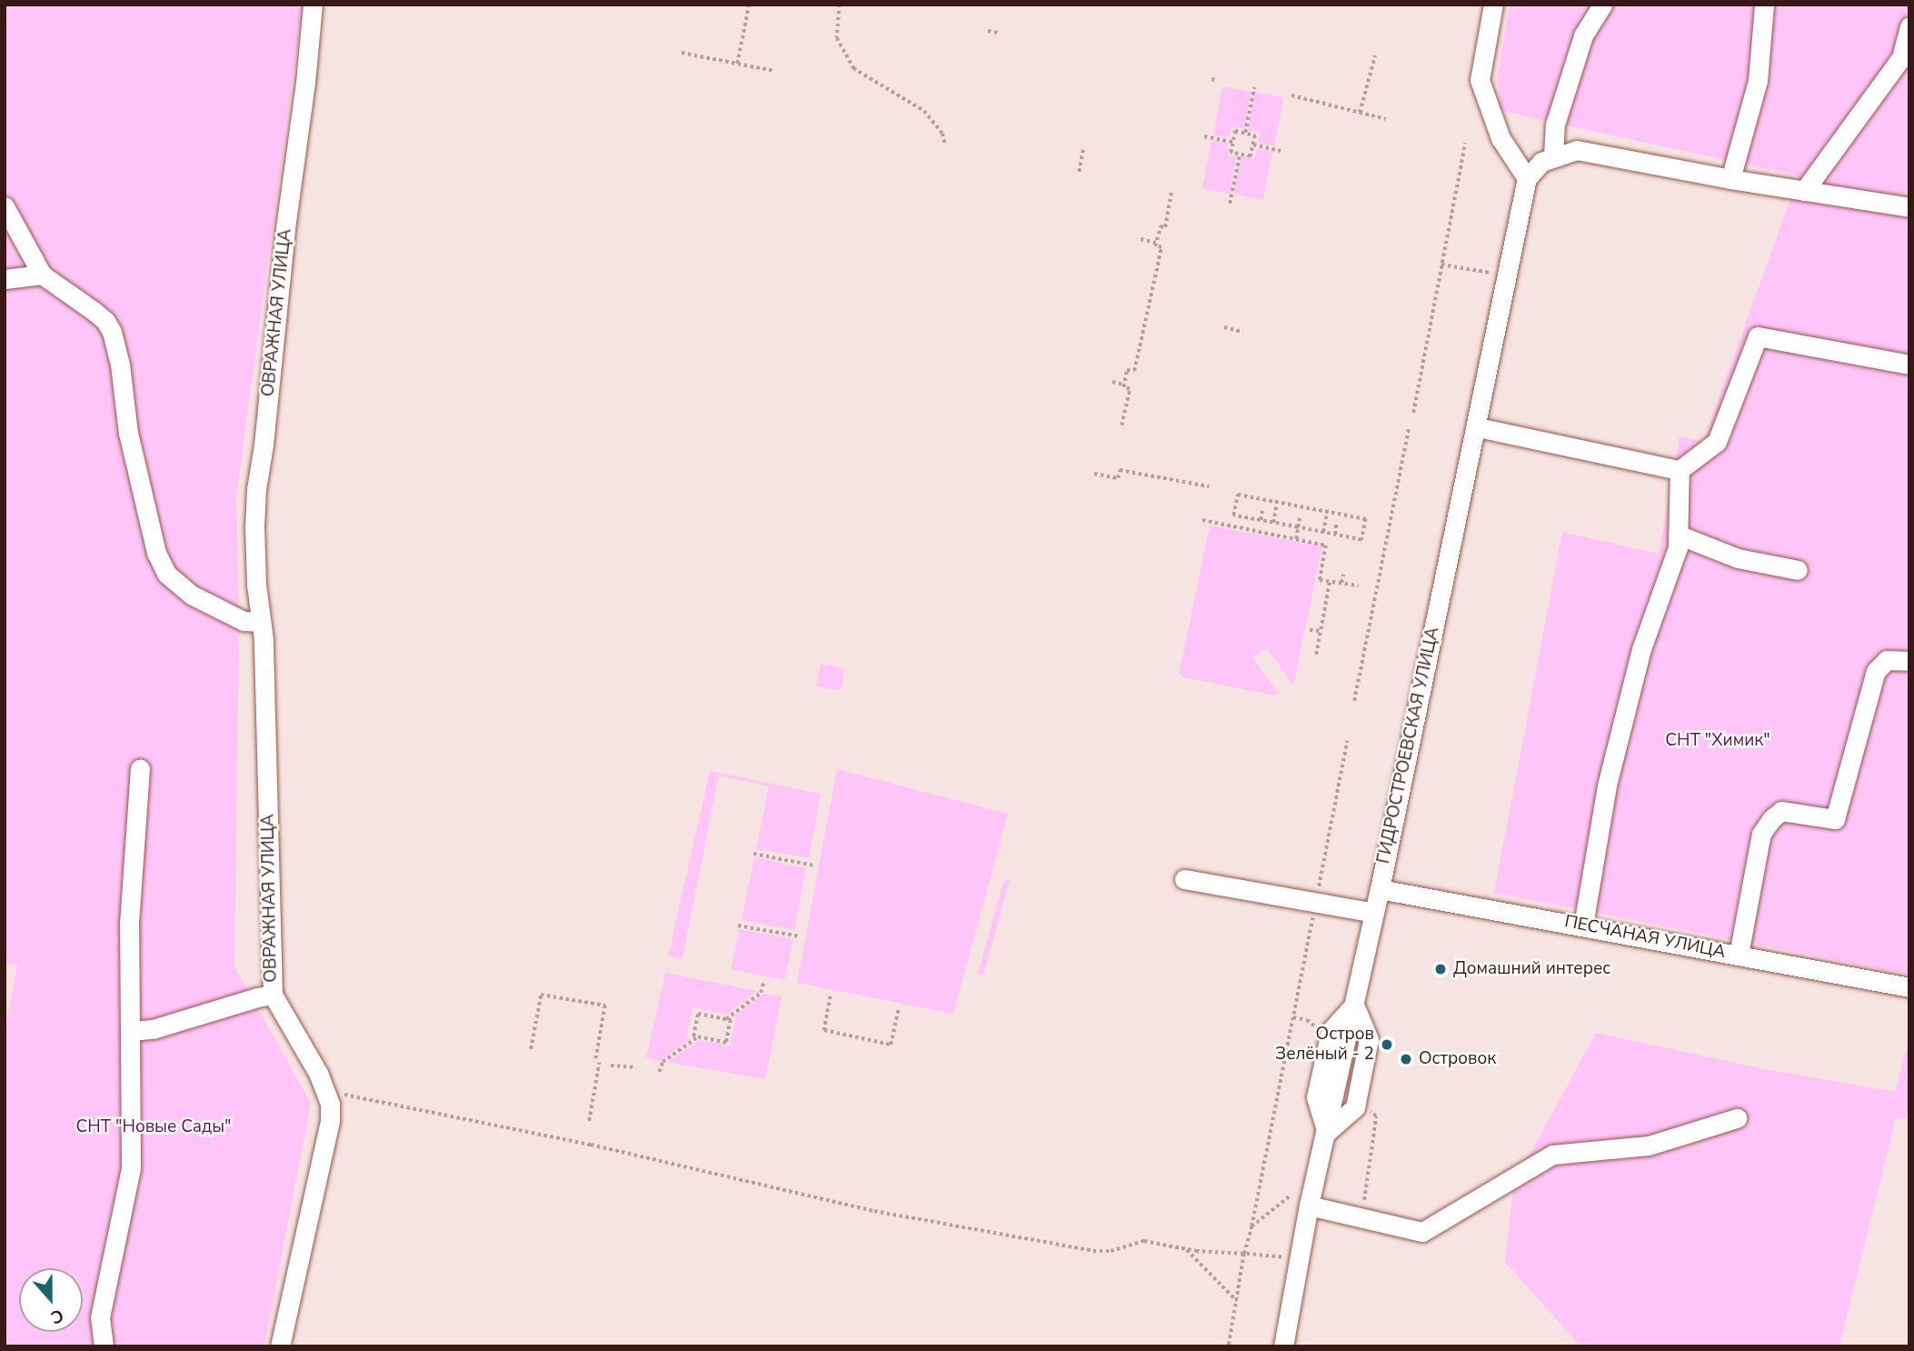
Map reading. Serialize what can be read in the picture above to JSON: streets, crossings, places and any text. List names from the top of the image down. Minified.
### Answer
{"streets":{"street":["ОВРАЖНАЯ УЛИЦА","ГИДРОСТРОЕВСКАЯ УЛИЦА","ПЕСЧАНАЯ УЛИЦА"]},"crossings":[["ГИДРОСТРОЕВСКАЯ УЛИЦА","ПЕСЧАНАЯ УЛИЦА"]],"parks":["СНТ \"Химик\"","СНТ \"Новые Сады\""],"places":["Домашний интерес","Остров Зелёный - 2","Островок"],"north":"bottom"}
